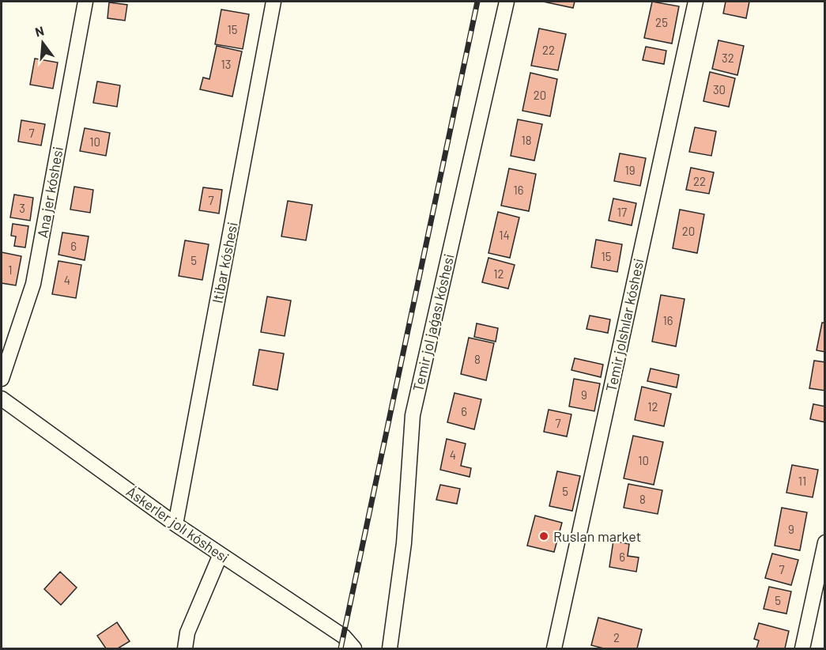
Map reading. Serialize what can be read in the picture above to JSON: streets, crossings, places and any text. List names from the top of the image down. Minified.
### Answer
{"streets":{"street":["Ana jer kóshesi","Itibar kóshesi","Temir jol jaǵası kóshesi","Temir jolshılar kóshesi","Áskerler jolı kóshesi"]},"crossings":[["Itibar kóshesi","Áskerler jolı kóshesi"]],"places":["Ruslan market"],"house_numbers":["25","15","22","32","13","30","20","7","18","10","19","22","16","7","3","17","20","14","6","15","5","1","12","4","16","8","9","12","6","7","4","10","11","5","8","9","6","7","5","2"],"north":"top"}
